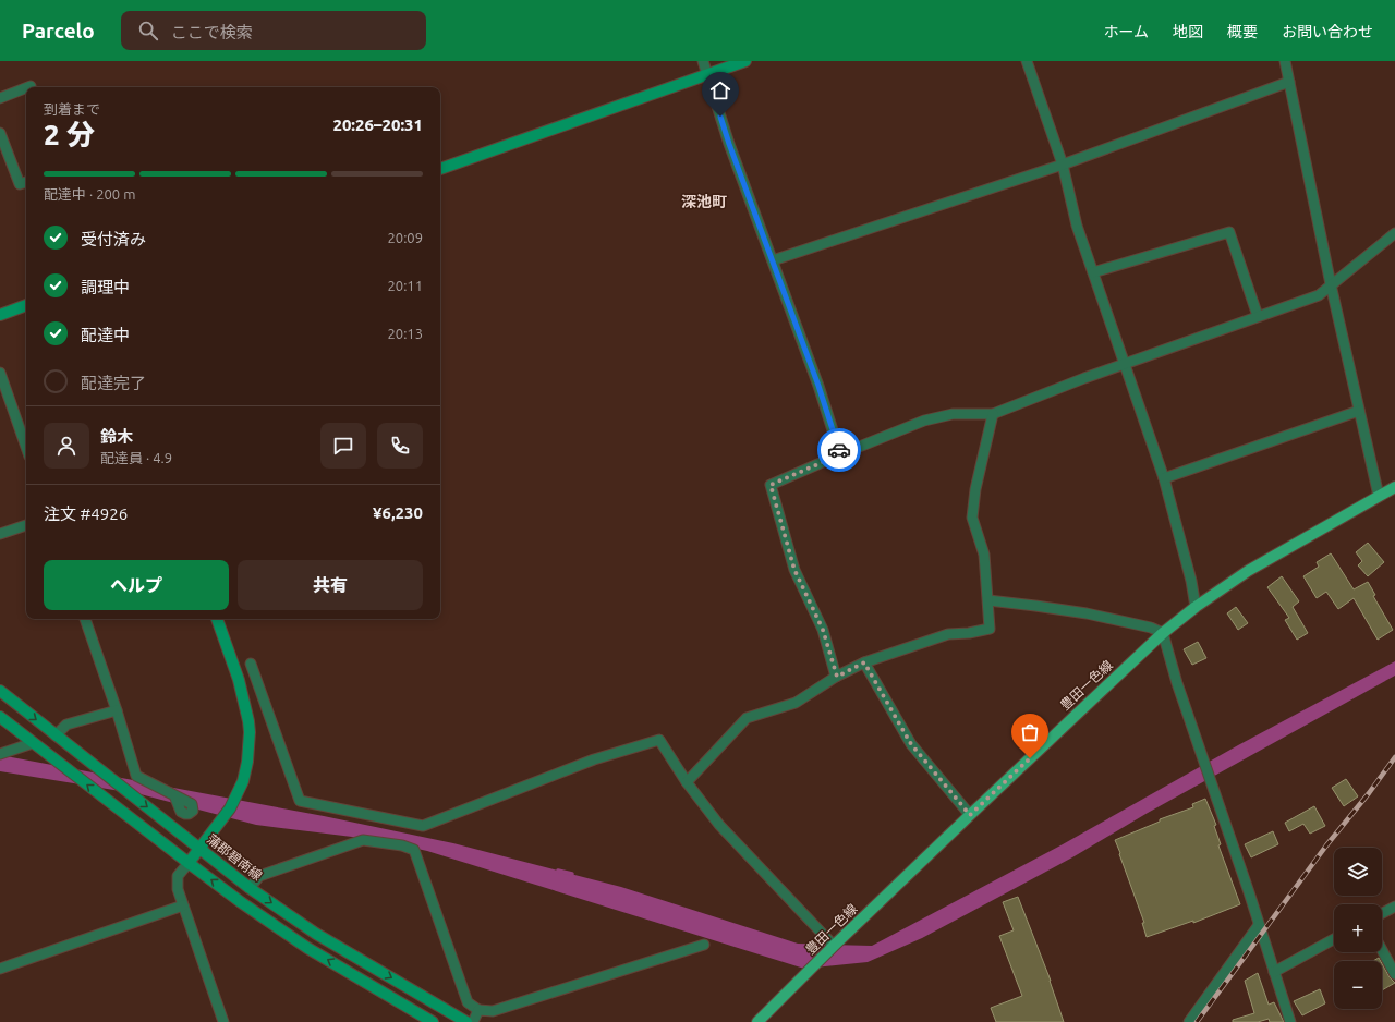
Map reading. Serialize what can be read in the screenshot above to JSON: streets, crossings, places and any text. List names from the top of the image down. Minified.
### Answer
{"streets":{"main road":["豊田一色線","蒲郡碧南線"]},"districts":["深池町"],"page":{"header":"Parcelo","search":"ここで検索","nav":["ホーム","地図","概要","お問い合わせ"],"heading":["2 分","到着まで","20:26–20:31"],"panel":["鈴木","配達員 · 4.9","注文 #4926","¥6,230"],"bar":"配達中 · 200 m","list":[["受付済み","20:09"],["調理中","20:11"],["配達中","20:13"],"配達完了"],"buttons":["ヘルプ","共有"],"map_buttons":["+","−"]}}
